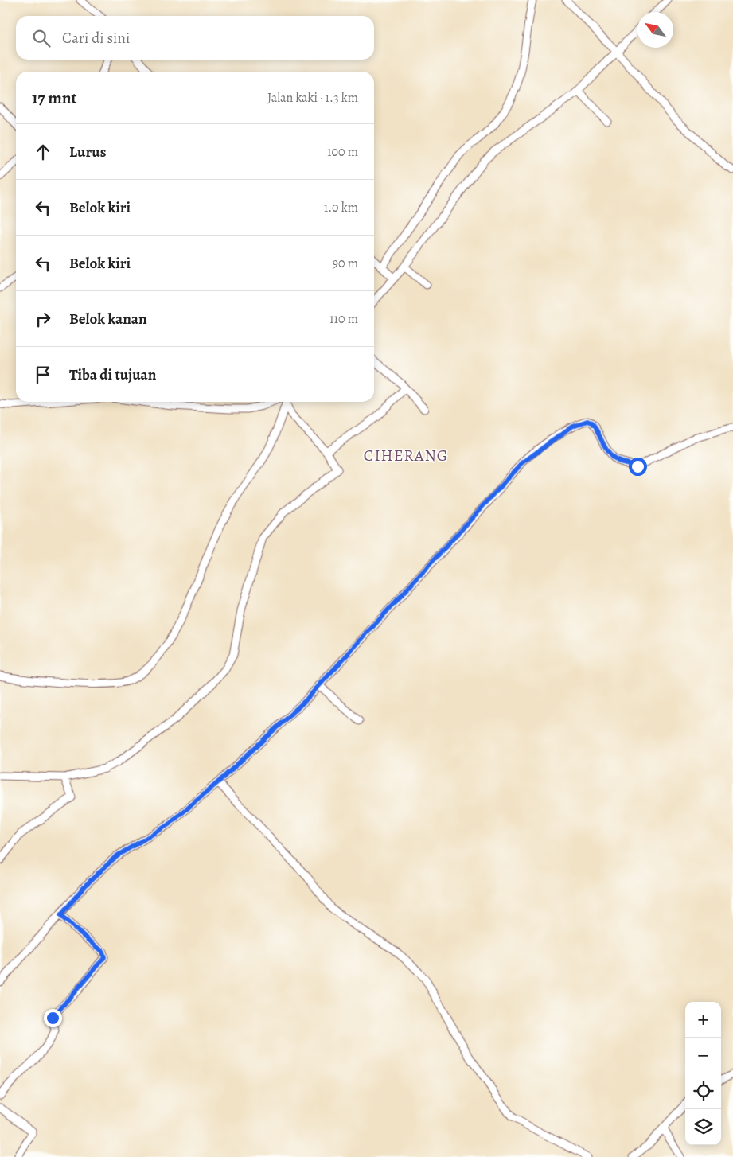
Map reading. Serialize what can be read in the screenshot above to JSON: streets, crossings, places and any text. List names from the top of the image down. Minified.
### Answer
{"districts":["CIHERANG"],"north":"top left","page":{"search":"Cari di sini","heading":["17 mnt","Jalan kaki · 1.3 km"],"list":[["Lurus","100 m"],["Belok kiri","1.0 km"],["Belok kiri","90 m"],["Belok kanan","110 m"],"Tiba di tujuan"],"map_buttons":["+","−"]}}
